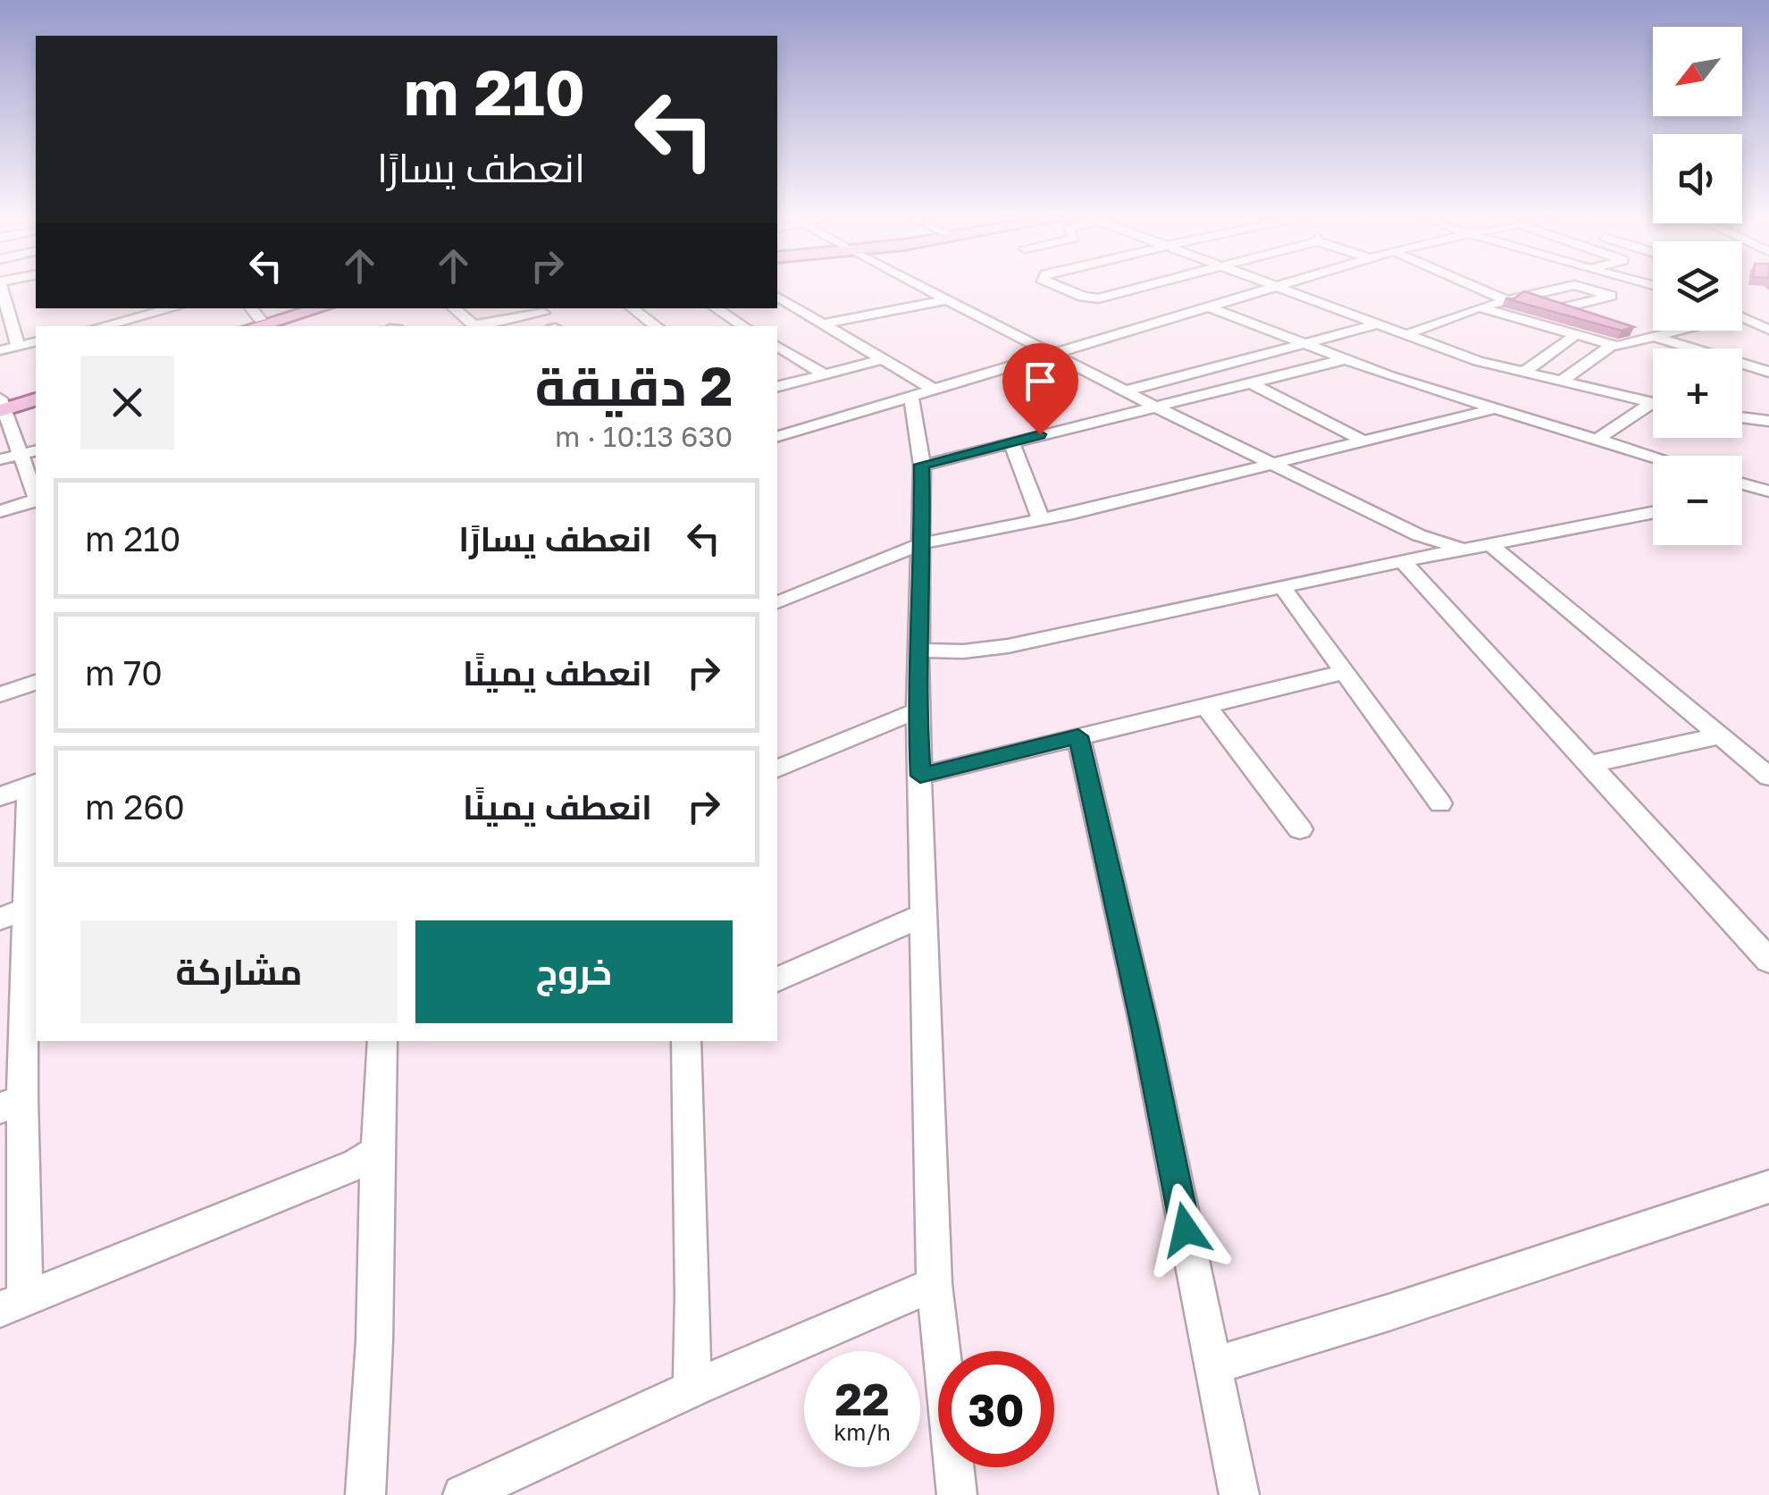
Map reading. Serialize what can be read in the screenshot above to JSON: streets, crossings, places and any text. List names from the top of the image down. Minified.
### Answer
{"north":"bottom left","page":{"map_buttons":["+","−"],"turn":["210 m","انعطف يسارًا"],"heading":["2 دقيقة","630 m · 10:13"],"list":[{"name":"انعطف يسارًا","value":"210 m"},{"name":"انعطف يمينًا","value":"70 m"},{"name":"انعطف يمينًا","value":"260 m"}],"buttons":["خروج","مشاركة"],"speed":"22 km/h","limit":"30"}}
